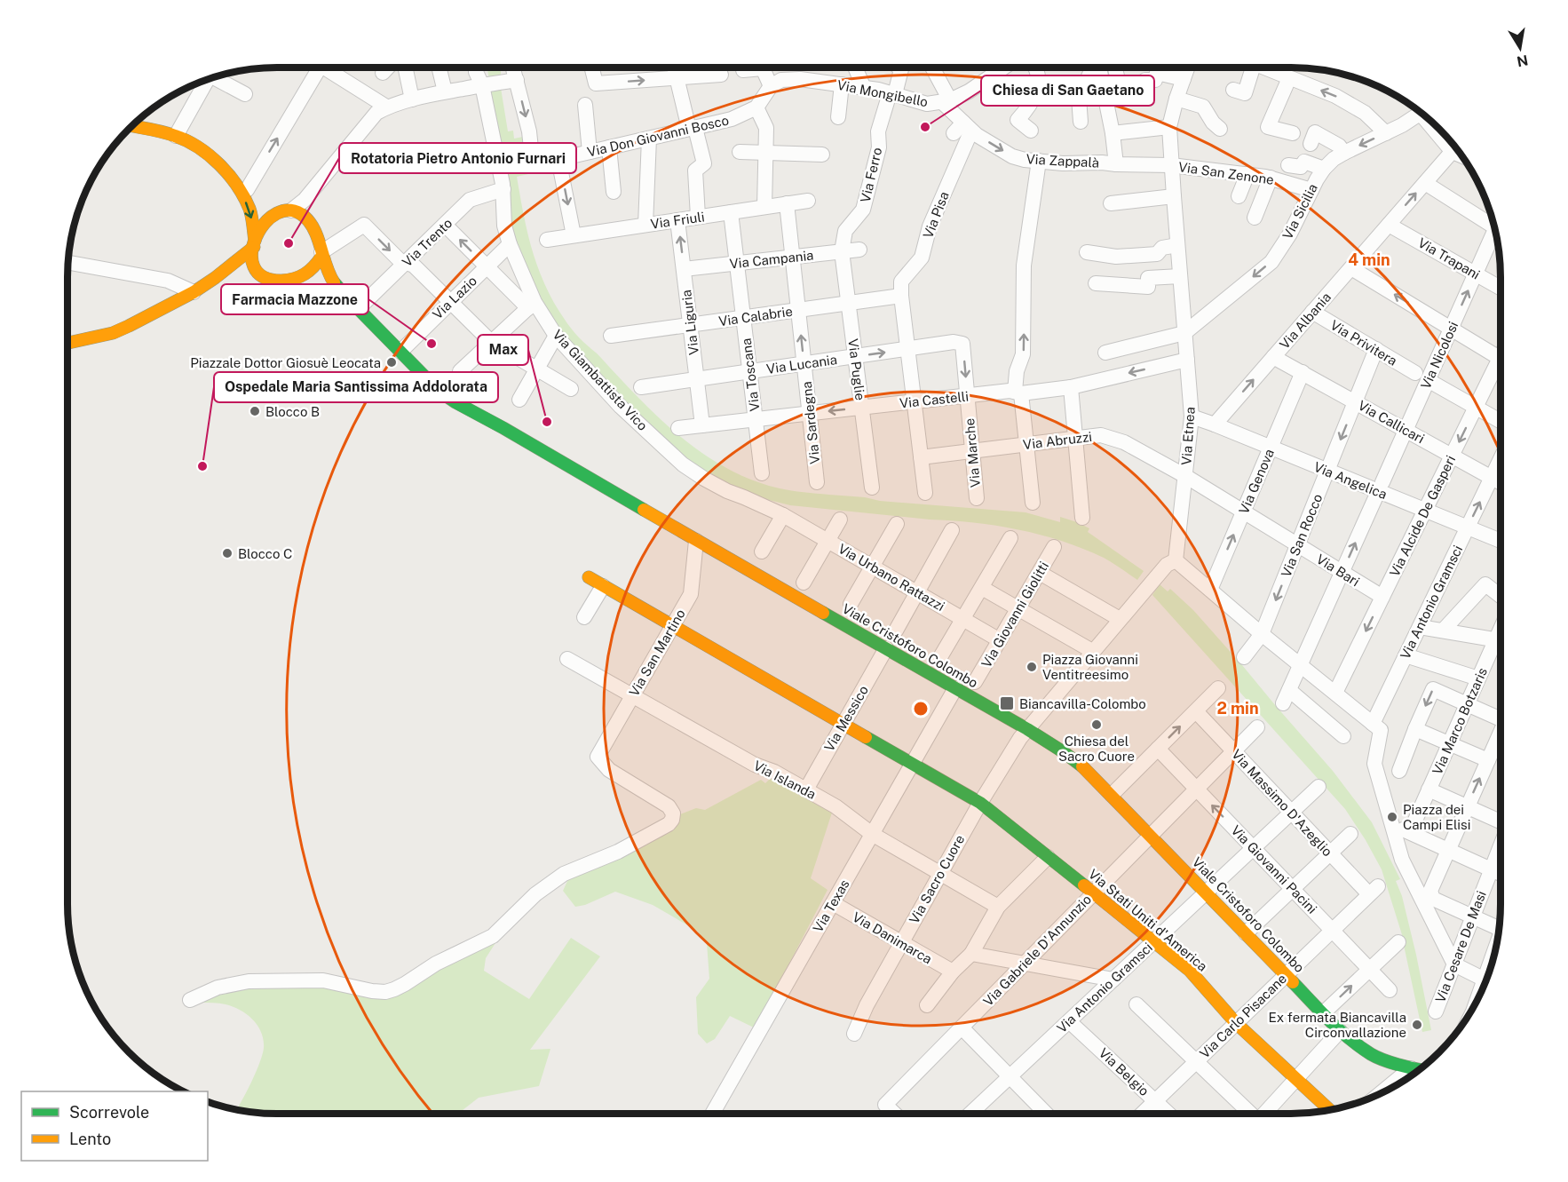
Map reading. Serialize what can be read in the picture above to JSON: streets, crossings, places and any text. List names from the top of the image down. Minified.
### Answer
{"streets":{"street":["Via Mongibello","Via Don Giovanni Bosco","Via Zappalà","Via San Zenone","Via Ferro","Via Sicilia","Via Pisa","Via Friuli","Via Trento","Via Trapani","Via Campania","Via Lazio","Via Calabrie","Via Albania","Via Liguria","Via Privitera","Via Nicolosi","Via Lucania","Via Puglie","Via Toscana","Via Giambattista Vico","Via Castelli","Via Callicari","Via Sardegna","Via Etnea","Via Abruzzi","Via Marche","Via Angelica","Via Genova","Via Alcide De Gasperi","Via San Rocco","Via Bari","Via Urbano Rattazzi","Via Antonio Gramsci","Via Giovanni Giolitti","Viale Cristoforo Colombo","Via San Martino","Via Messico","Via Marco Botzaris","Via Islanda","Via Massimo D'Azeglio","Via Giovanni Pacini","Via Sacro Cuore","Via Texas","Via Stati Uniti d'America","Via Danimarca","Via Cesare De Masi","Via Gabriele D'Annunzio","Via Carlo Pisacane","Via Belgio"]},"crossings":[["Via Mongibello","Via Zappalà"],["Via Mongibello","Via Ferro"],["Via Zappalà","Via San Zenone"],["Via Zappalà","Via Pisa"],["Via Zappalà","Via Etnea"],["Via San Zenone","Via Sicilia"],["Via San Zenone","Via Etnea"],["Via Ferro","Via Campania"],["Via Ferro","Via Puglie"],["Via Sicilia","Via Etnea"],["Via Pisa","Via Calabrie"],["Via Friuli","Via Liguria"],["Via Friuli","Via Toscana"],["Via Friuli","Via Sardegna"],["Via Trento","Via Giambattista Vico"],["Via Trento","Viale Cristoforo Colombo"],["Via Trapani","Via Albania"],["Via Trapani","Via Nicolosi"],["Via Campania","Via Liguria"],["Via Campania","Via Puglie"],["Via Campania","Via Toscana"],["Via Campania","Via Sardegna"],["Via Lazio","Via Giambattista Vico"],["Via Lazio","Viale Cristoforo Colombo"],["Via Calabrie","Via Liguria"],["Via Calabrie","Via Puglie"],["Via Calabrie","Via Toscana"],["Via Calabrie","Via Sardegna"],["Via Albania","Via Privitera"],["Via Albania","Via Callicari"],["Via Albania","Via Angelica"],["Via Liguria","Via Lucania"],["Via Liguria","Via Castelli"],["Via Privitera","Via Nicolosi"],["Via Privitera","Via Alcide De Gasperi"],["Via Privitera","Via San Rocco"],["Via Nicolosi","Via Callicari"],["Via Nicolosi","Via Angelica"],["Via Nicolosi","Via Bari"],["Via Lucania","Via Puglie"],["Via Lucania","Via Toscana"],["Via Lucania","Via Sardegna"],["Via Lucania","Via Marche"],["Via Puglie","Via Castelli"],["Via Toscana","Via Castelli"],["Via Giambattista Vico","Via Urbano Rattazzi"],["Via Castelli","Via Sardegna"],["Via Castelli","Via Etnea"],["Via Castelli","Via Marche"],["Via Callicari","Via Genova"],["Via Callicari","Via Alcide De Gasperi"],["Via Callicari","Via San Rocco"],["Via Callicari","Via Antonio Gramsci"],["Via Etnea","Via Abruzzi"],["Via Etnea","Via Angelica"],["Via Etnea","Via Bari"],["Via Etnea","Via Sacro Cuore"],["Via Abruzzi","Via Marche"],["Via Abruzzi","Via Bari"],["Via Angelica","Via Genova"],["Via Angelica","Via Alcide De Gasperi"],["Via Angelica","Via San Rocco"],["Via Angelica","Via Antonio Gramsci"],["Via Genova","Via Bari"],["Via Alcide De Gasperi","Via Bari"],["Via San Rocco","Via Bari"],["Via Urbano Rattazzi","Via Giovanni Giolitti"],["Via Antonio Gramsci","Viale Cristoforo Colombo"],["Via Antonio Gramsci","Via Massimo D'Azeglio"],["Via Antonio Gramsci","Via Giovanni Pacini"],["Via Antonio Gramsci","Via Stati Uniti d'America"],["Via Antonio Gramsci","Via Belgio"],["Viale Cristoforo Colombo","Via San Martino"],["Viale Cristoforo Colombo","Via Messico"],["Viale Cristoforo Colombo","Via Sacro Cuore"],["Viale Cristoforo Colombo","Via Texas"],["Viale Cristoforo Colombo","Via Gabriele D'Annunzio"],["Viale Cristoforo Colombo","Via Carlo Pisacane"],["Via San Martino","Via Islanda"],["Via San Martino","Via Stati Uniti d'America"],["Via Messico","Via Islanda"],["Via Messico","Via Stati Uniti d'America"],["Via Islanda","Via Sacro Cuore"],["Via Islanda","Via Texas"],["Via Massimo D'Azeglio","Via Gabriele D'Annunzio"],["Via Massimo D'Azeglio","Via Carlo Pisacane"],["Via Giovanni Pacini","Via Gabriele D'Annunzio"],["Via Giovanni Pacini","Via Carlo Pisacane"],["Via Sacro Cuore","Via Stati Uniti d'America"],["Via Sacro Cuore","Via Danimarca"],["Via Texas","Via Stati Uniti d'America"],["Via Texas","Via Danimarca"],["Via Stati Uniti d'America","Via Gabriele D'Annunzio"],["Via Stati Uniti d'America","Via Carlo Pisacane"],["Via Carlo Pisacane","Via Belgio"]],"one_way":["Via Sicilia","Via Albania","Via Genova","Via Alcide De Gasperi","Via San Rocco"],"places":{"other":["Chiesa di San Gaetano","Rotatoria Pietro Antonio Furnari","Farmacia Mazzone","Piazzale Dottor Giosuè Leocata","Blocco B","Max","Ospedale Maria Santissima Addolorata","Blocco C","Piazza Giovanni Ventitreesimo","Chiesa del Sacro Cuore","Piazza dei Campi Elisi","Ex fermata Biancavilla Circonvallazione"],"transit":["Biancavilla-Colombo"]},"legend":["Scorrevole","Lento"],"north":"bottom","rings":["4 min","2 min"]}
